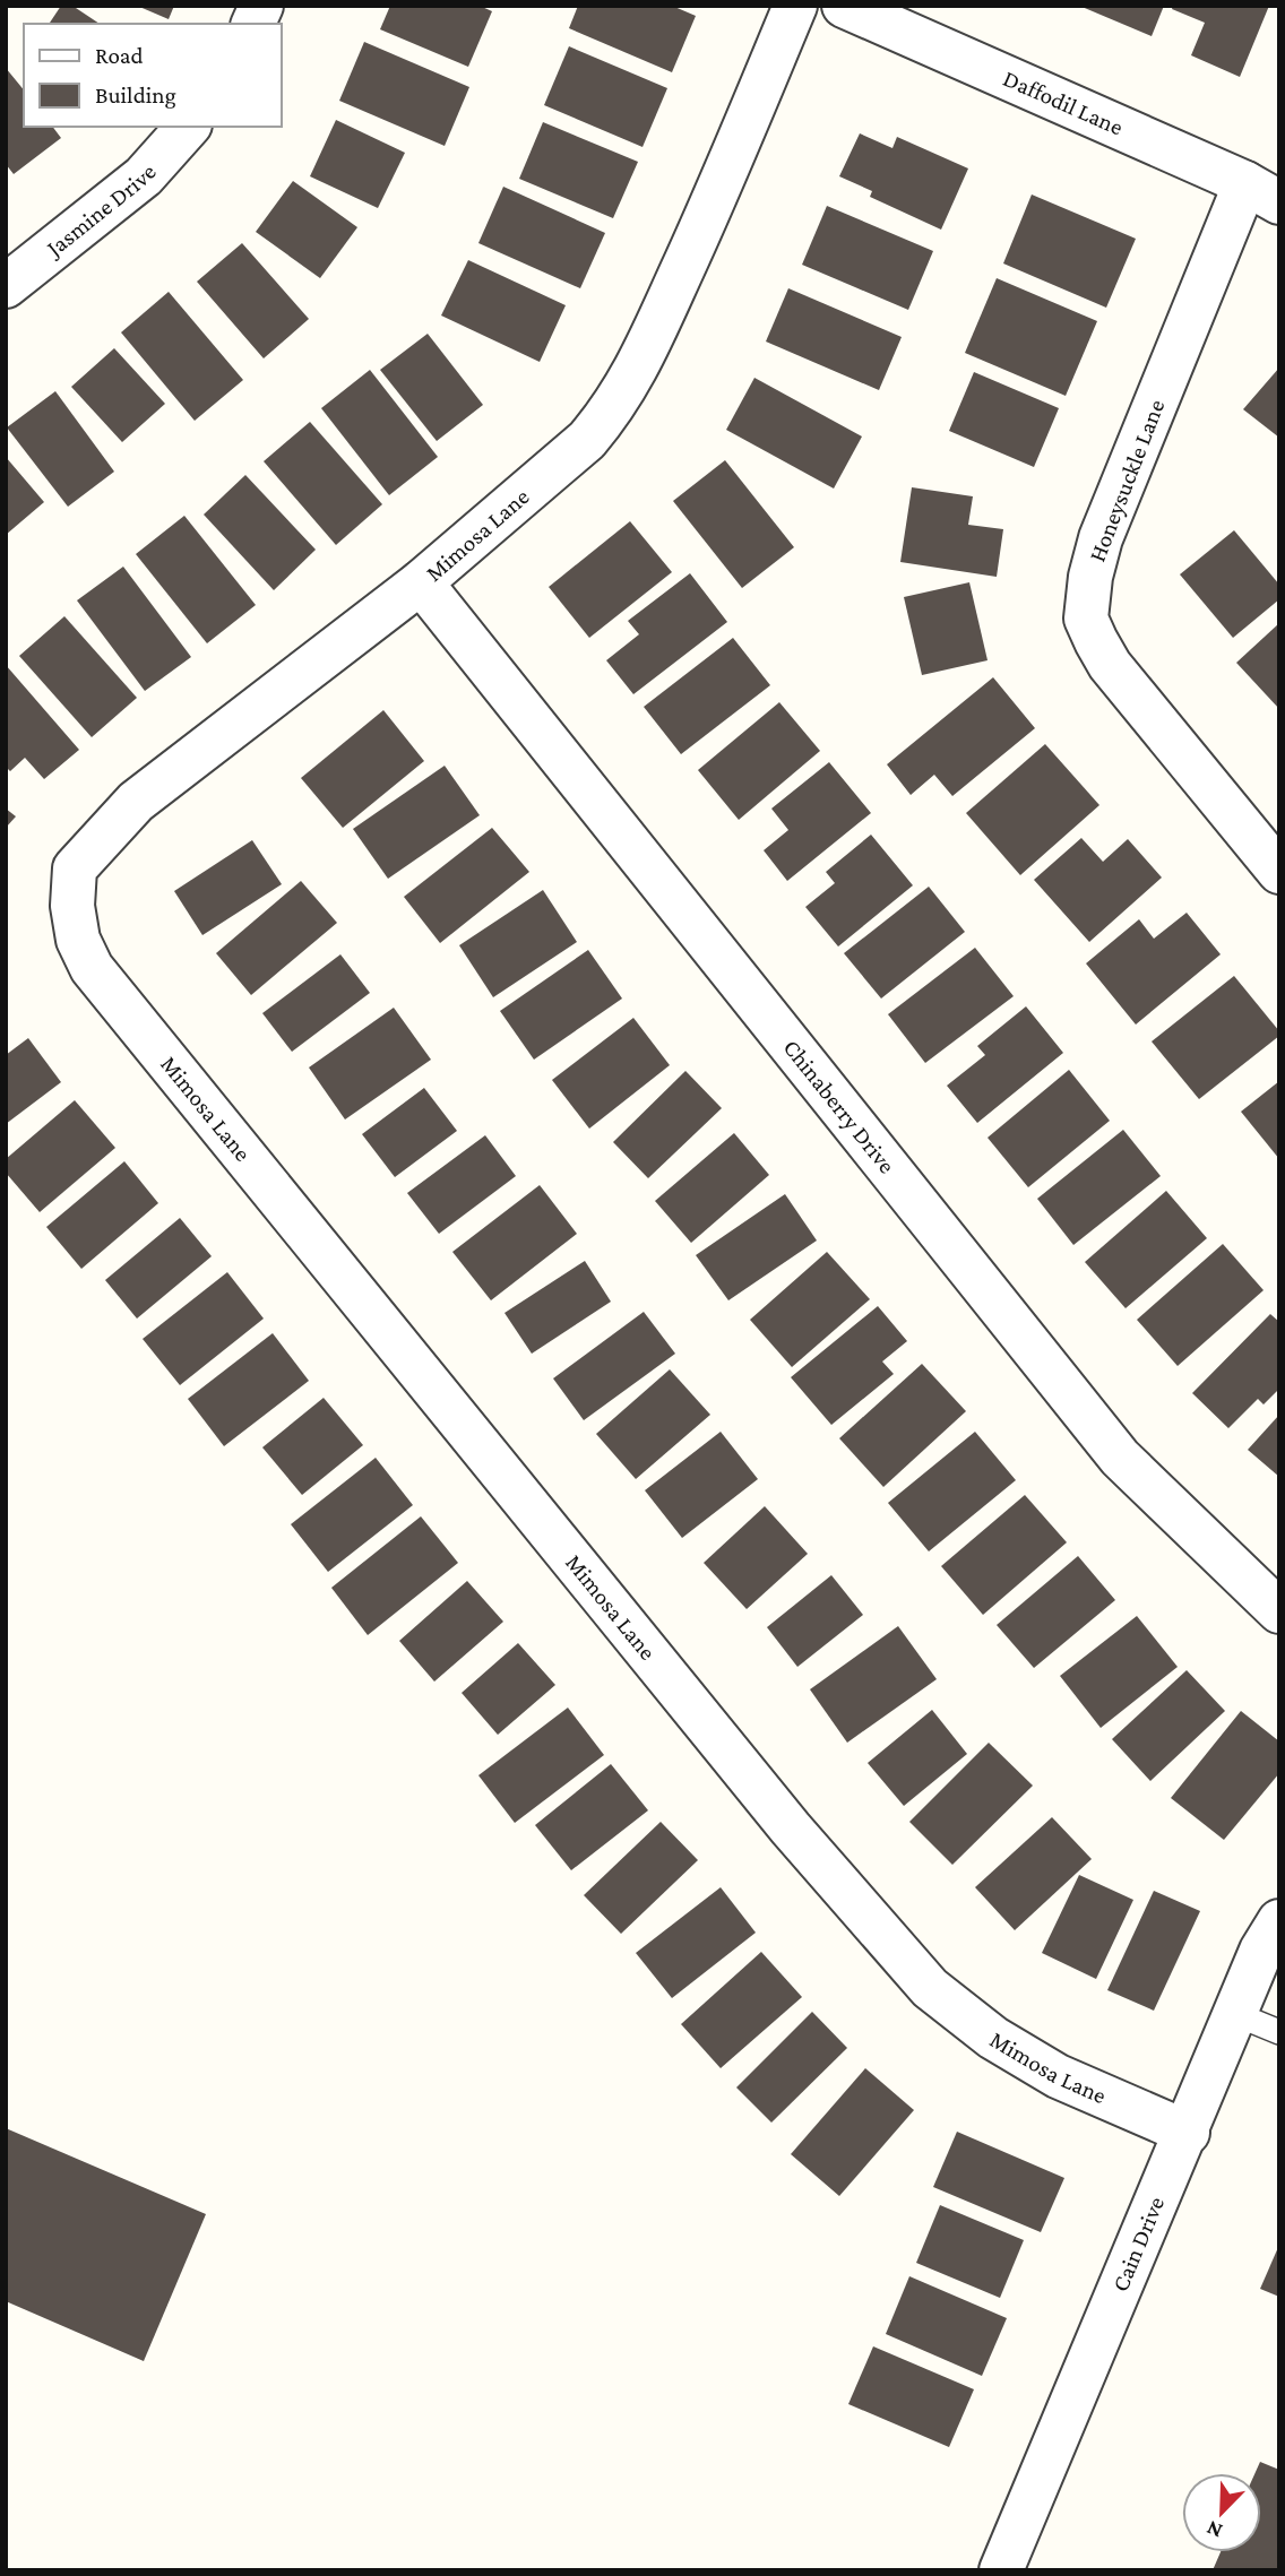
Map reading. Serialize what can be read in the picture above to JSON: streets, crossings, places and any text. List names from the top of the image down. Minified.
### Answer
{"streets":{"street":["Daffodil Lane","Jasmine Drive","Honeysuckle Lane","Mimosa Lane","Chinaberry Drive","Cain Drive"]},"crossings":[["Daffodil Lane","Honeysuckle Lane"],["Mimosa Lane","Chinaberry Drive"],["Mimosa Lane","Cain Drive"]],"legend":["Road","Building"],"north":"bottom left"}
